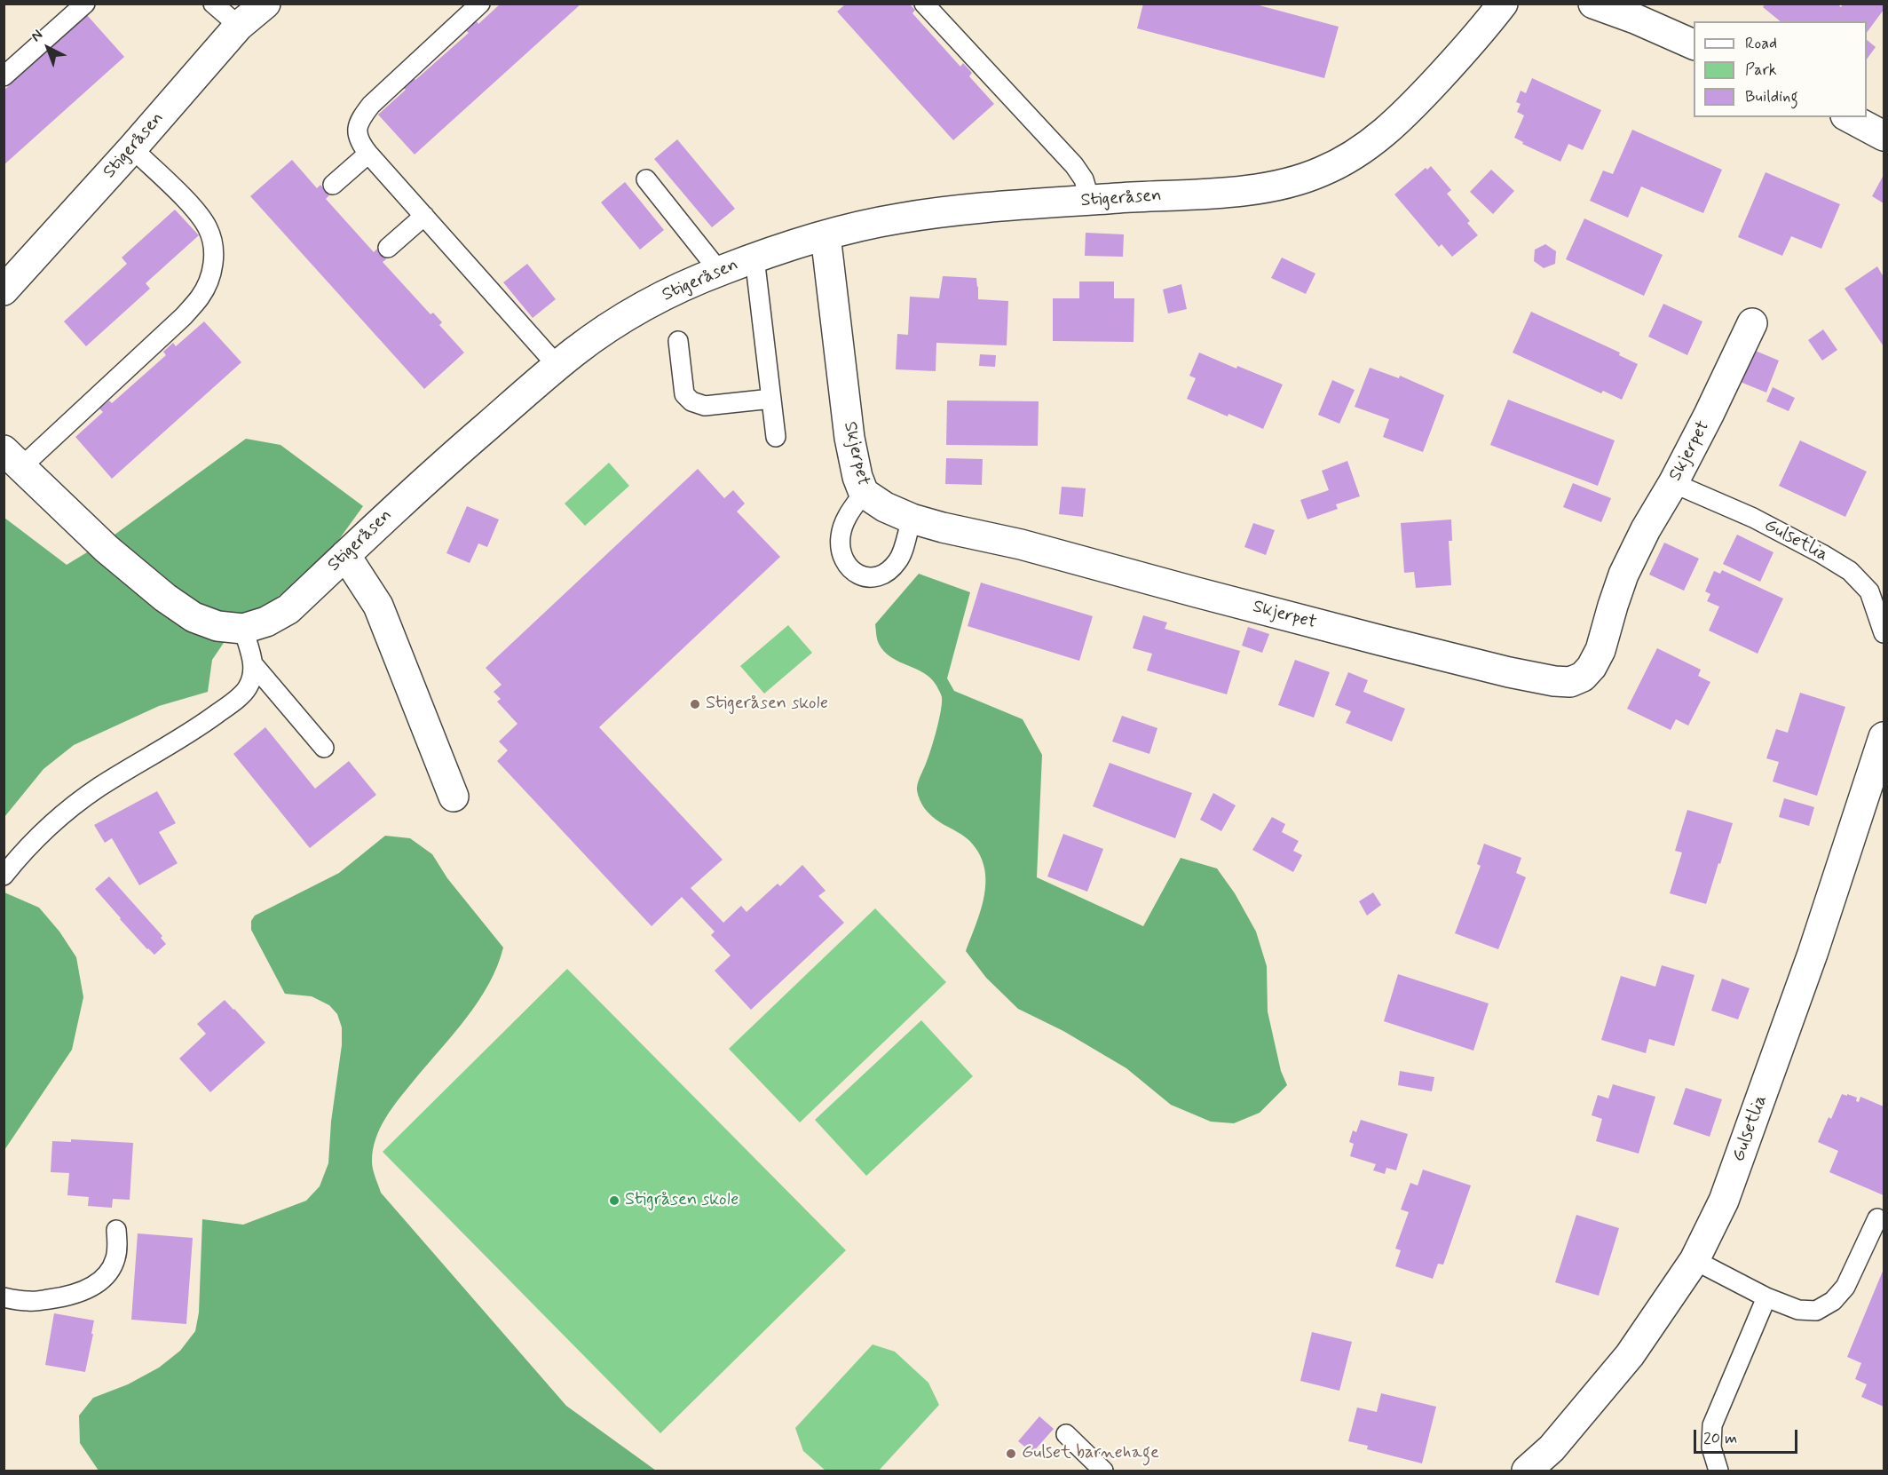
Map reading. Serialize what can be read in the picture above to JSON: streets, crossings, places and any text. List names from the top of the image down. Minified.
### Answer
{"streets":{"street":["Stigeråsen","Skjerpet","Gulsetlia"]},"crossings":[["Stigeråsen","Skjerpet"],["Skjerpet","Gulsetlia"]],"places":["Stigeråsen skole","Stigråsen skole","Gulset barnehage"],"legend":["Road","Park","Building"],"scale_bar":"20 m","north":"top left"}
